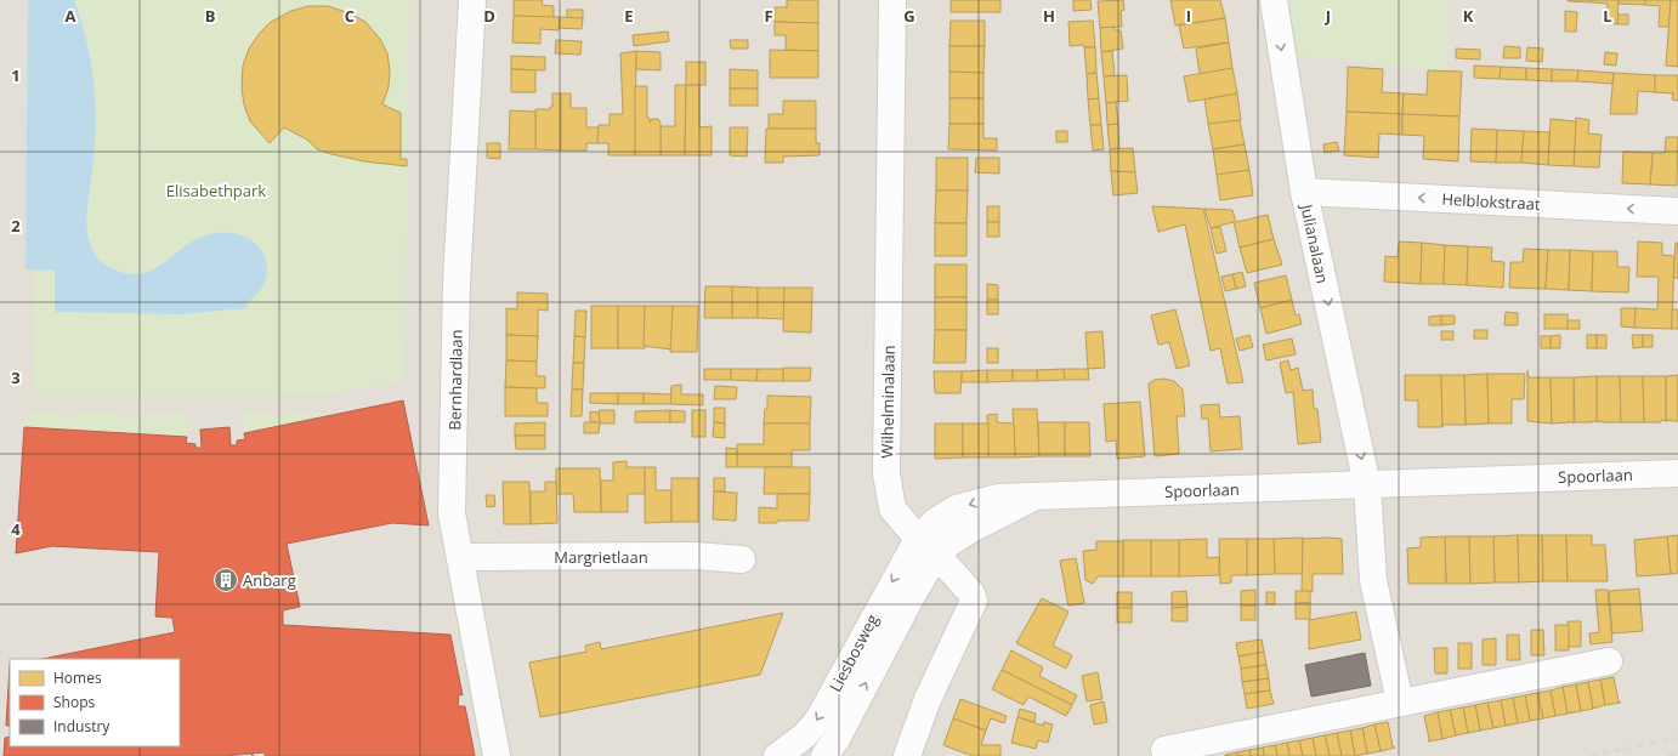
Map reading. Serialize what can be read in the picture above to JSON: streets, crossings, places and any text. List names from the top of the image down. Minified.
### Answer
{"streets":{"street":["Helblokstraat","Julianalaan","Bernhardlaan","Wilhelminalaan","Spoorlaan","Margrietlaan","Liesbosweg"]},"crossings":[["Helblokstraat","Julianalaan"],["Julianalaan","Spoorlaan"],["Bernhardlaan","Margrietlaan"],["Wilhelminalaan","Spoorlaan"],["Wilhelminalaan","Liesbosweg"],["Spoorlaan","Liesbosweg"]],"one_way":["Helblokstraat","Julianalaan"],"parks":["Elisabethpark"],"places":{"building":["Anbarg"]},"legend":["Homes","Shops","Industry"],"grid":{"columns":["A","B","C","D","E","F","G","H","I","J","K","L"],"rows":["1","2","3","4"]}}
